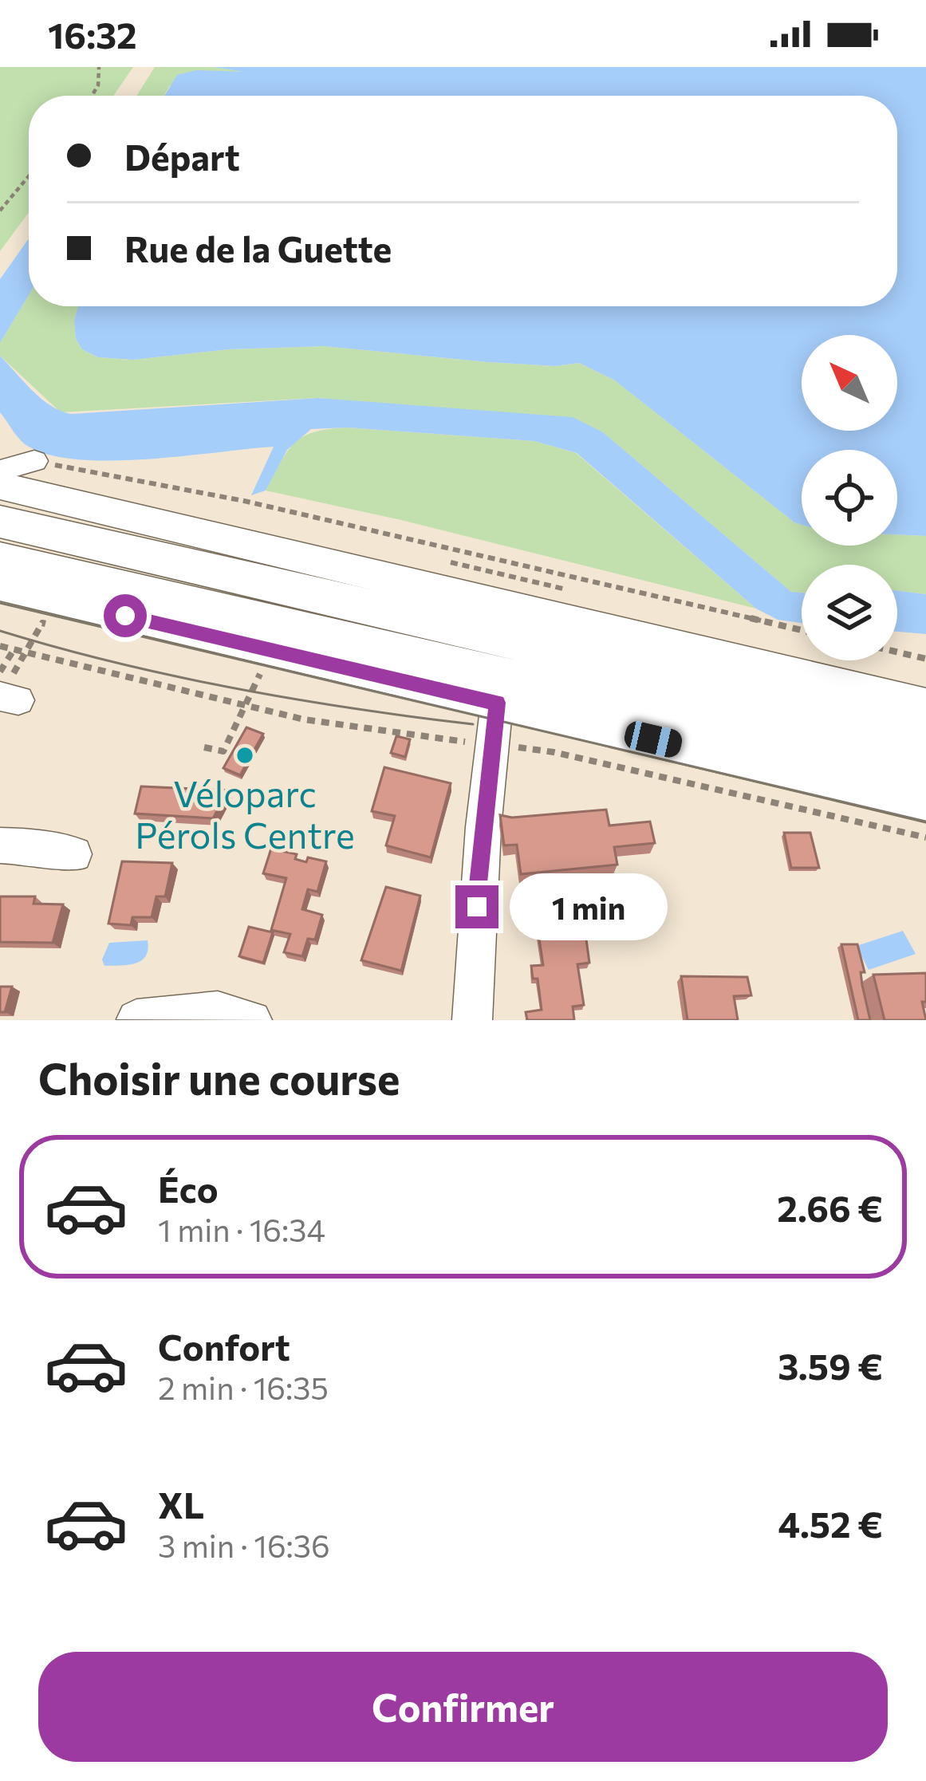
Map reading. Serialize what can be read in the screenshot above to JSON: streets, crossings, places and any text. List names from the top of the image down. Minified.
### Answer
{"places":["Véloparc Pérols Centre"],"north":"top left","page":{"status":"16:32","banner":["Départ","Rue de la Guette"],"bubble":"1 min","heading":"Choisir une course","list":[{"name":"Éco","note":"1 min · 16:34","value":"2.66 €"},{"name":"Confort","note":"2 min · 16:35","value":"3.59 €"},{"name":"XL","note":"3 min · 16:36","value":"4.52 €"}],"buttons":"Confirmer"}}
